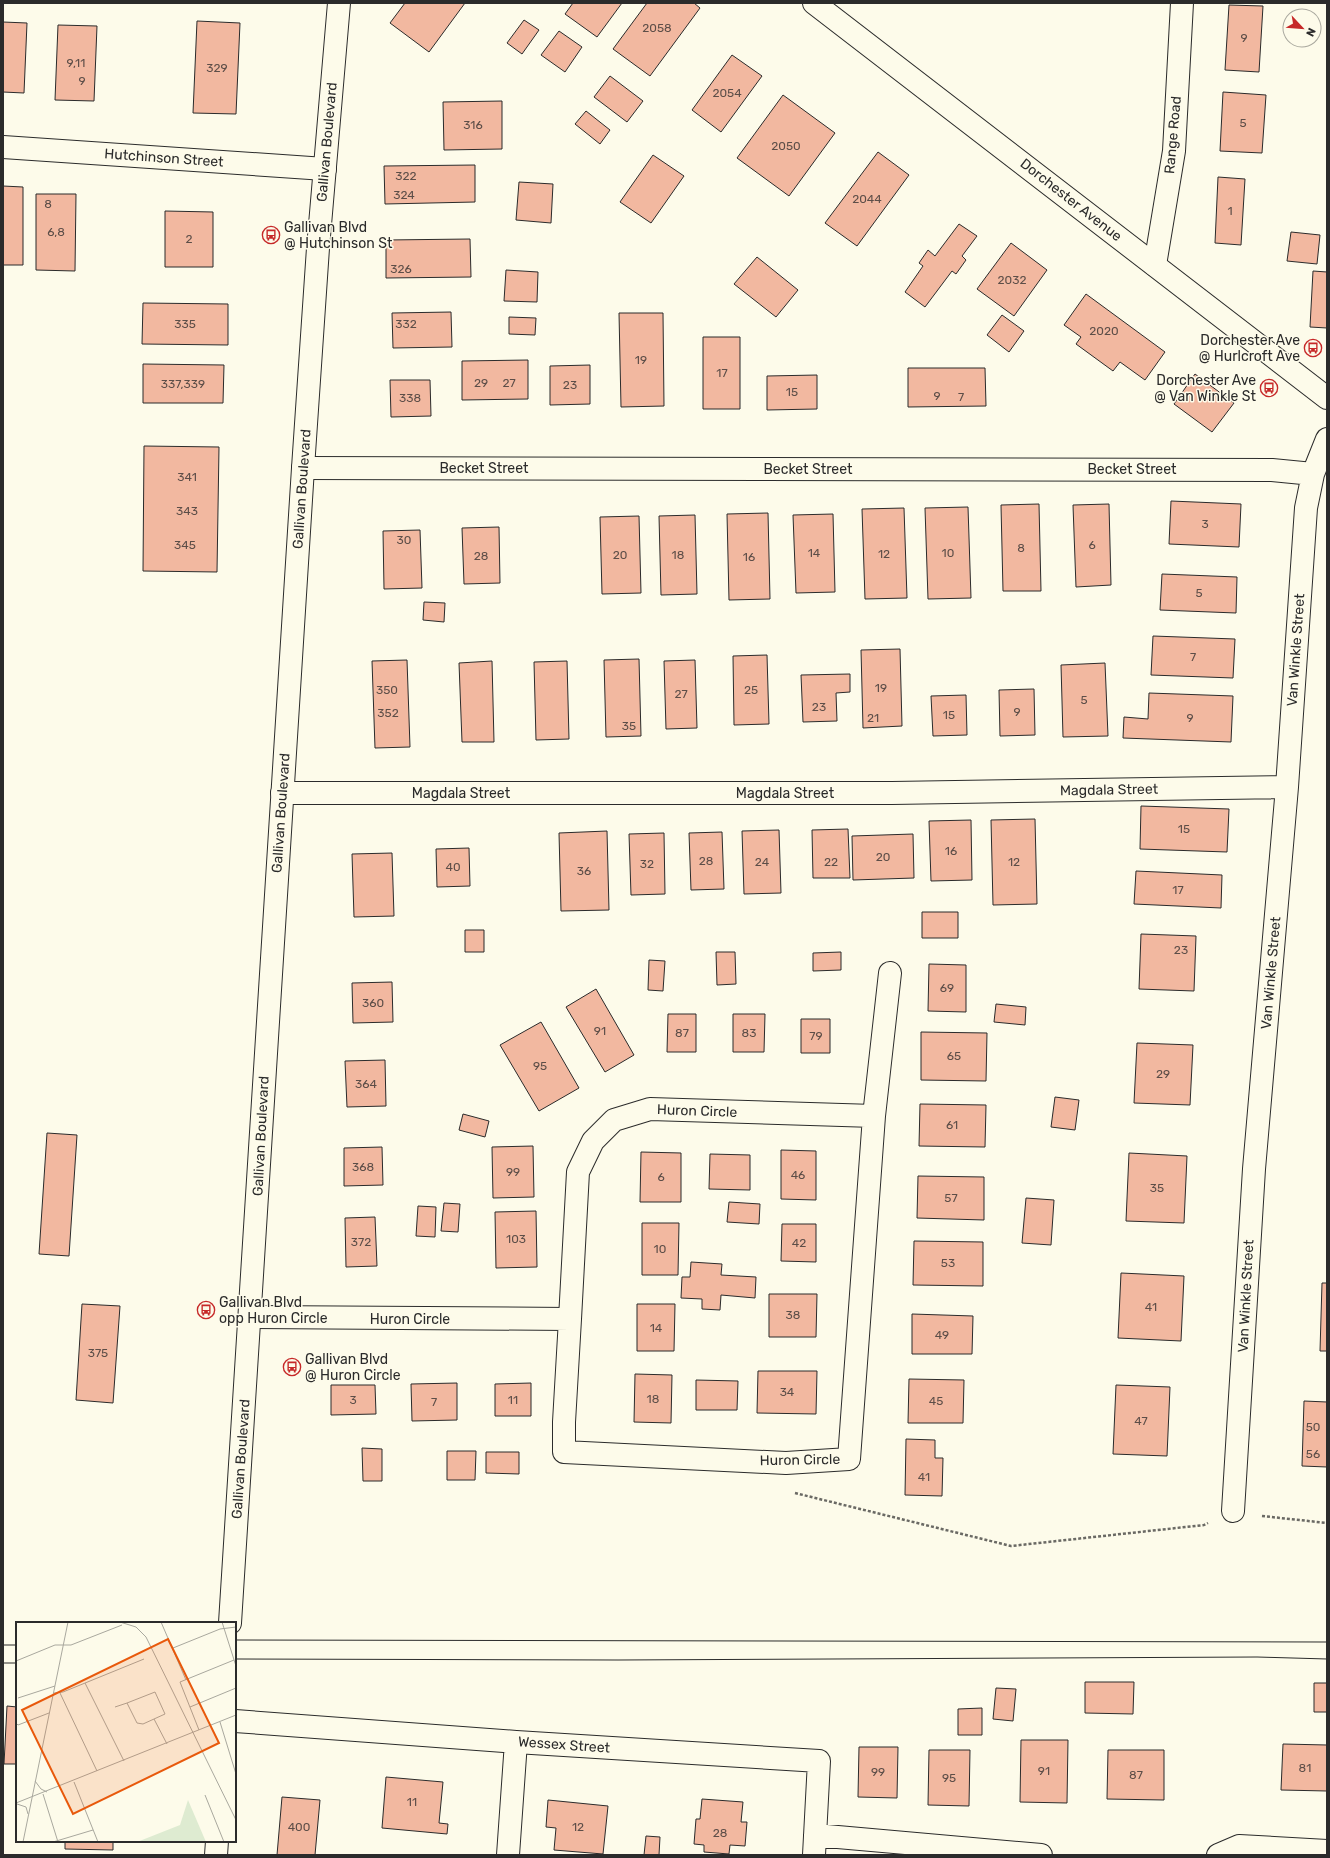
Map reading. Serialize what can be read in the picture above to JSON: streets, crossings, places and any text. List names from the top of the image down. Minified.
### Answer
{"streets":{"main road":["Range Road","Gallivan Boulevard","Hutchinson Street","Dorchester Avenue","Becket Street","Van Winkle Street","Magdala Street","Huron Circle","Wessex Street"]},"crossings":[["Range Road","Dorchester Avenue"],["Gallivan Boulevard","Hutchinson Street"],["Gallivan Boulevard","Becket Street"],["Gallivan Boulevard","Magdala Street"],["Gallivan Boulevard","Huron Circle"],["Becket Street","Van Winkle Street"],["Van Winkle Street","Magdala Street"]],"places":{"bus stop":["Gallivan Blvd @ Hutchinson St","Dorchester Ave @ Hurlcroft Ave","Dorchester Ave @ Van Winkle St","Gallivan Blvd opp Huron Circle","Gallivan Blvd @ Huron Circle"]},"house_numbers":["2058","9","9,11","329","9","2054","5","316","2050","322","324","2044","8","1","6,8","2","326","2032","335","332","2020","19","17","29","27","337,339","23","15","9","7","338","341","343","3","30","345","6","8","14","10","12","20","18","28","16","5","7","19","350","25","27","5","23","9","352","15","21","9","35","15","16","20","28","24","22","12","32","40","36","17","23","69","360","91","87","83","79","65","95","29","364","61","368","99","46","6","35","57","103","372","42","10","53","41","38","14","49","375","34","18","3","11","45","7","47","50","56","41","81","91","99","87","95","11","400","12","28"],"north":"bottom right"}
